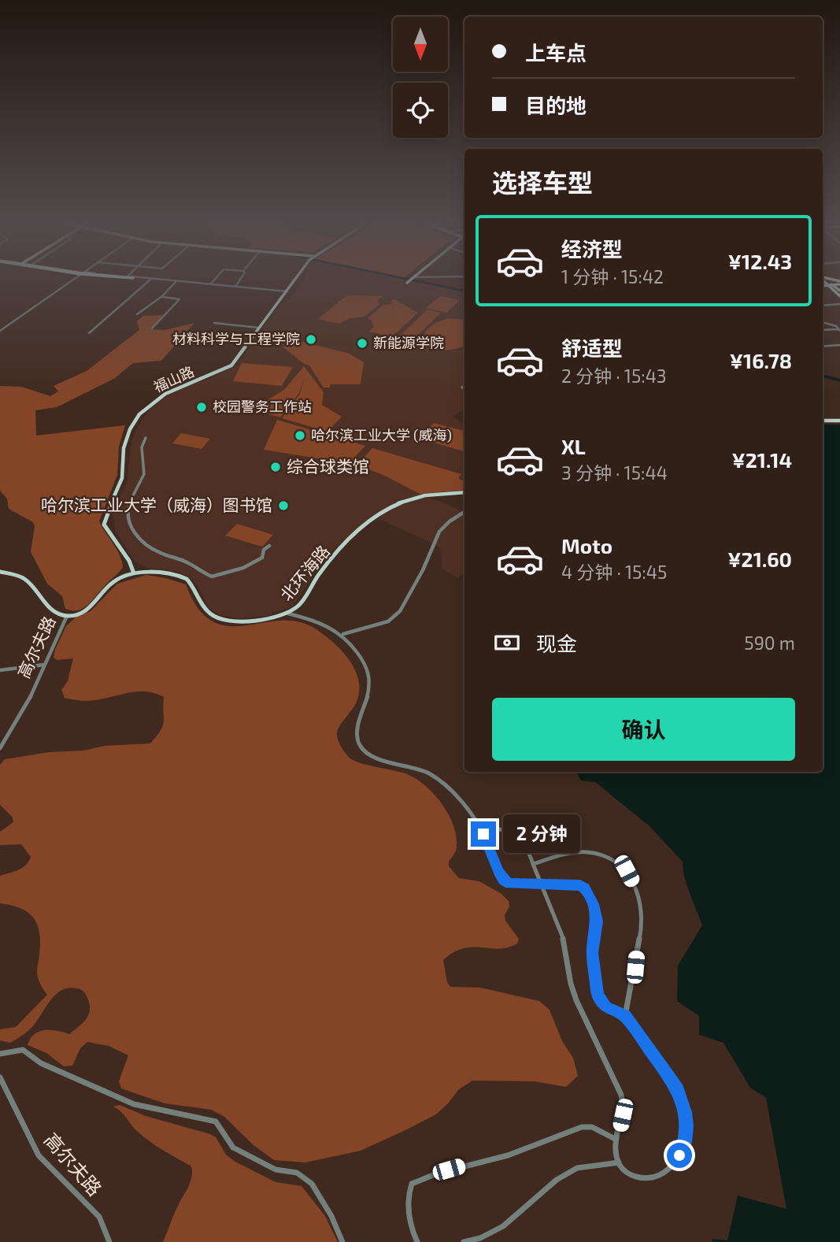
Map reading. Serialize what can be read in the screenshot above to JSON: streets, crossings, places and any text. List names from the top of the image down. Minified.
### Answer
{"streets":{"main road":["福山路","北环海路"],"street":["高尔夫路"]},"crossings":[["福山路","北环海路"],["北环海路","高尔夫路"]],"places":["材料科学与工程学院","新能源学院","校园警务工作站","哈尔滨工业大学 (威海)","综合球类馆","哈尔滨工业大学（威海）图书馆"],"north":"bottom","page":{"banner":["上车点","目的地"],"heading":"选择车型","list":[{"name":"经济型","note":"1 分钟 · 15:42","value":"¥12.43"},{"name":"舒适型","note":"2 分钟 · 15:43","value":"¥16.78"},{"name":"XL","note":"3 分钟 · 15:44","value":"¥21.14"},{"name":"Moto","note":"4 分钟 · 15:45","value":"¥21.60"}],"pay":["现金","590 m"],"buttons":"确认","bubble":"2 分钟"}}
